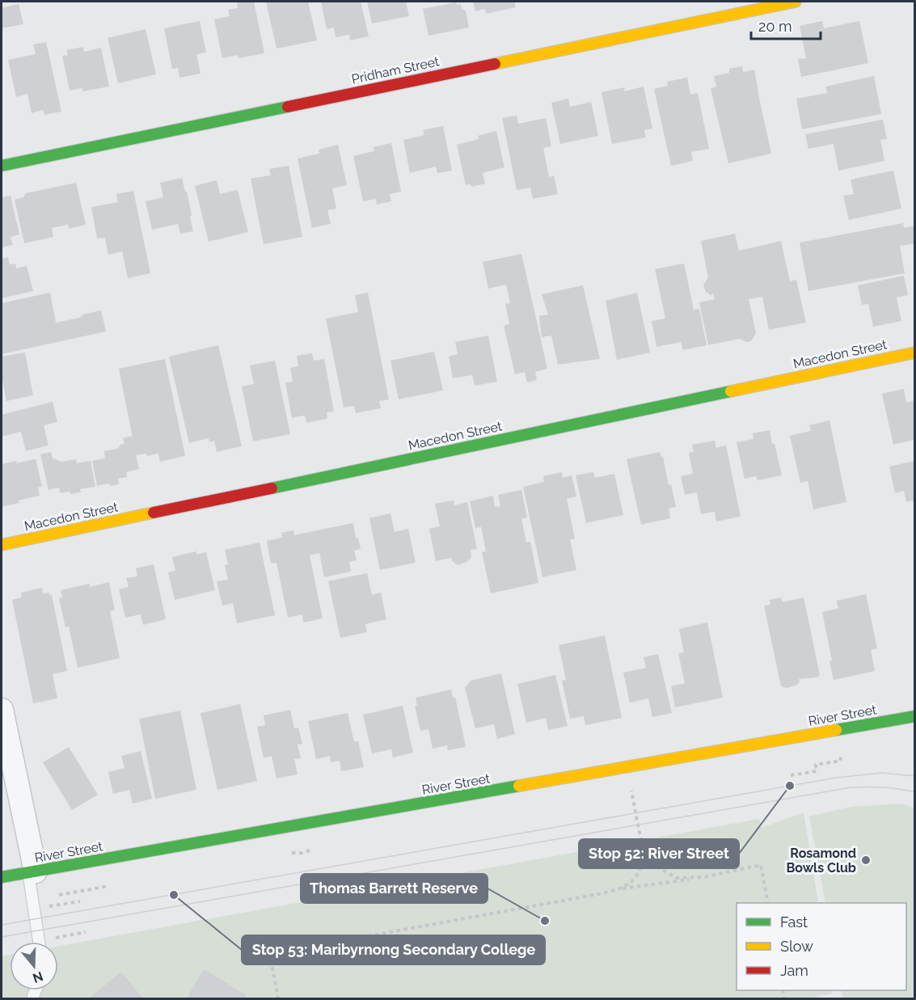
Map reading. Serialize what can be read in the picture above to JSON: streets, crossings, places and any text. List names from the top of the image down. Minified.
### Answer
{"streets":{"street":["Pridham Street","Macedon Street","River Street"]},"places":["Stop 52: River Street","Rosamond Bowls Club","Stop 53: Maribyrnong Secondary College","Thomas Barrett Reserve"],"legend":["Fast","Slow","Jam"],"scale_bar":"20 m","north":"bottom"}
